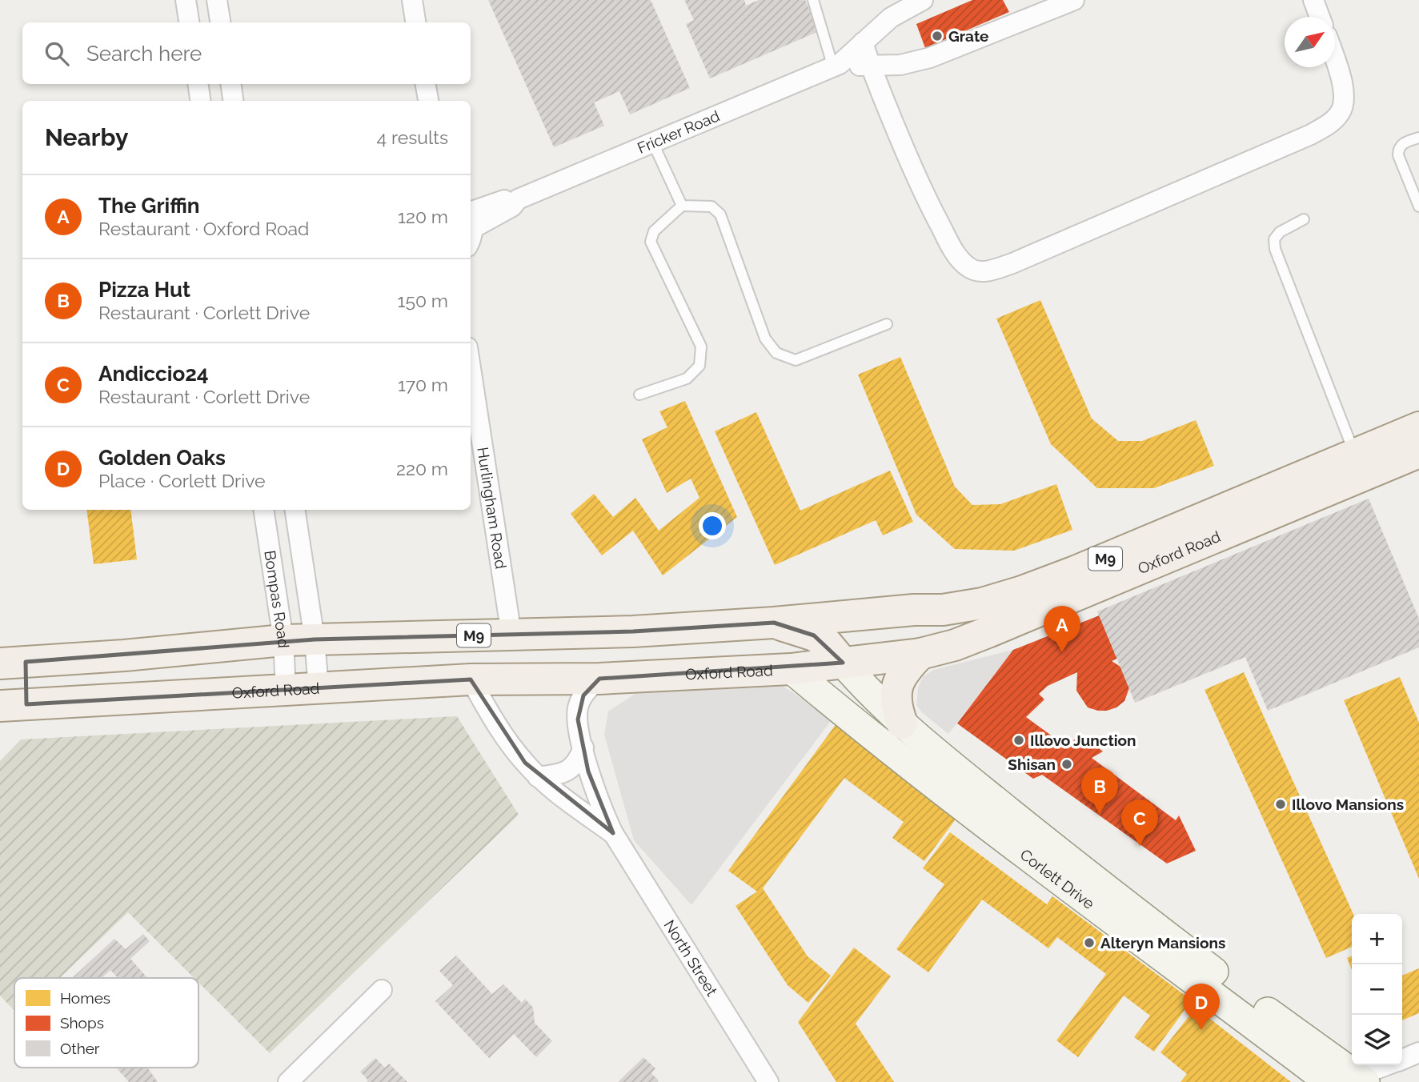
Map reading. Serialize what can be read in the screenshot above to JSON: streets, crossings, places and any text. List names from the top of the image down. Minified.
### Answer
{"streets":{"main road":["Oxford Road","M9","Corlett Drive"],"street":["Fricker Road","Hurlingham Road","Bompas Road","North Street"]},"crossings":[["Hurlingham Road","Oxford Road"],["Oxford Road","Bompas Road"],["Oxford Road","Corlett Drive"],["Oxford Road","North Street"]],"places":["Grate","Illovo Junction","Shisan","Illovo Mansions","Alteryn Mansions"],"legend":["Homes","Shops","Other"],"north":"top right","page":{"search":"Search here","heading":["Nearby","4 results"],"list":[{"mark":"A","name":"The Griffin","note":"Restaurant · Oxford Road","value":"120 m"},{"mark":"B","name":"Pizza Hut","note":"Restaurant · Corlett Drive","value":"150 m"},{"mark":"C","name":"Andiccio24","note":"Restaurant · Corlett Drive","value":"170 m"},{"mark":"D","name":"Golden Oaks","note":"Place · Corlett Drive","value":"220 m"}],"pins":["A","B","C","D"],"map_buttons":["+","−"]}}
